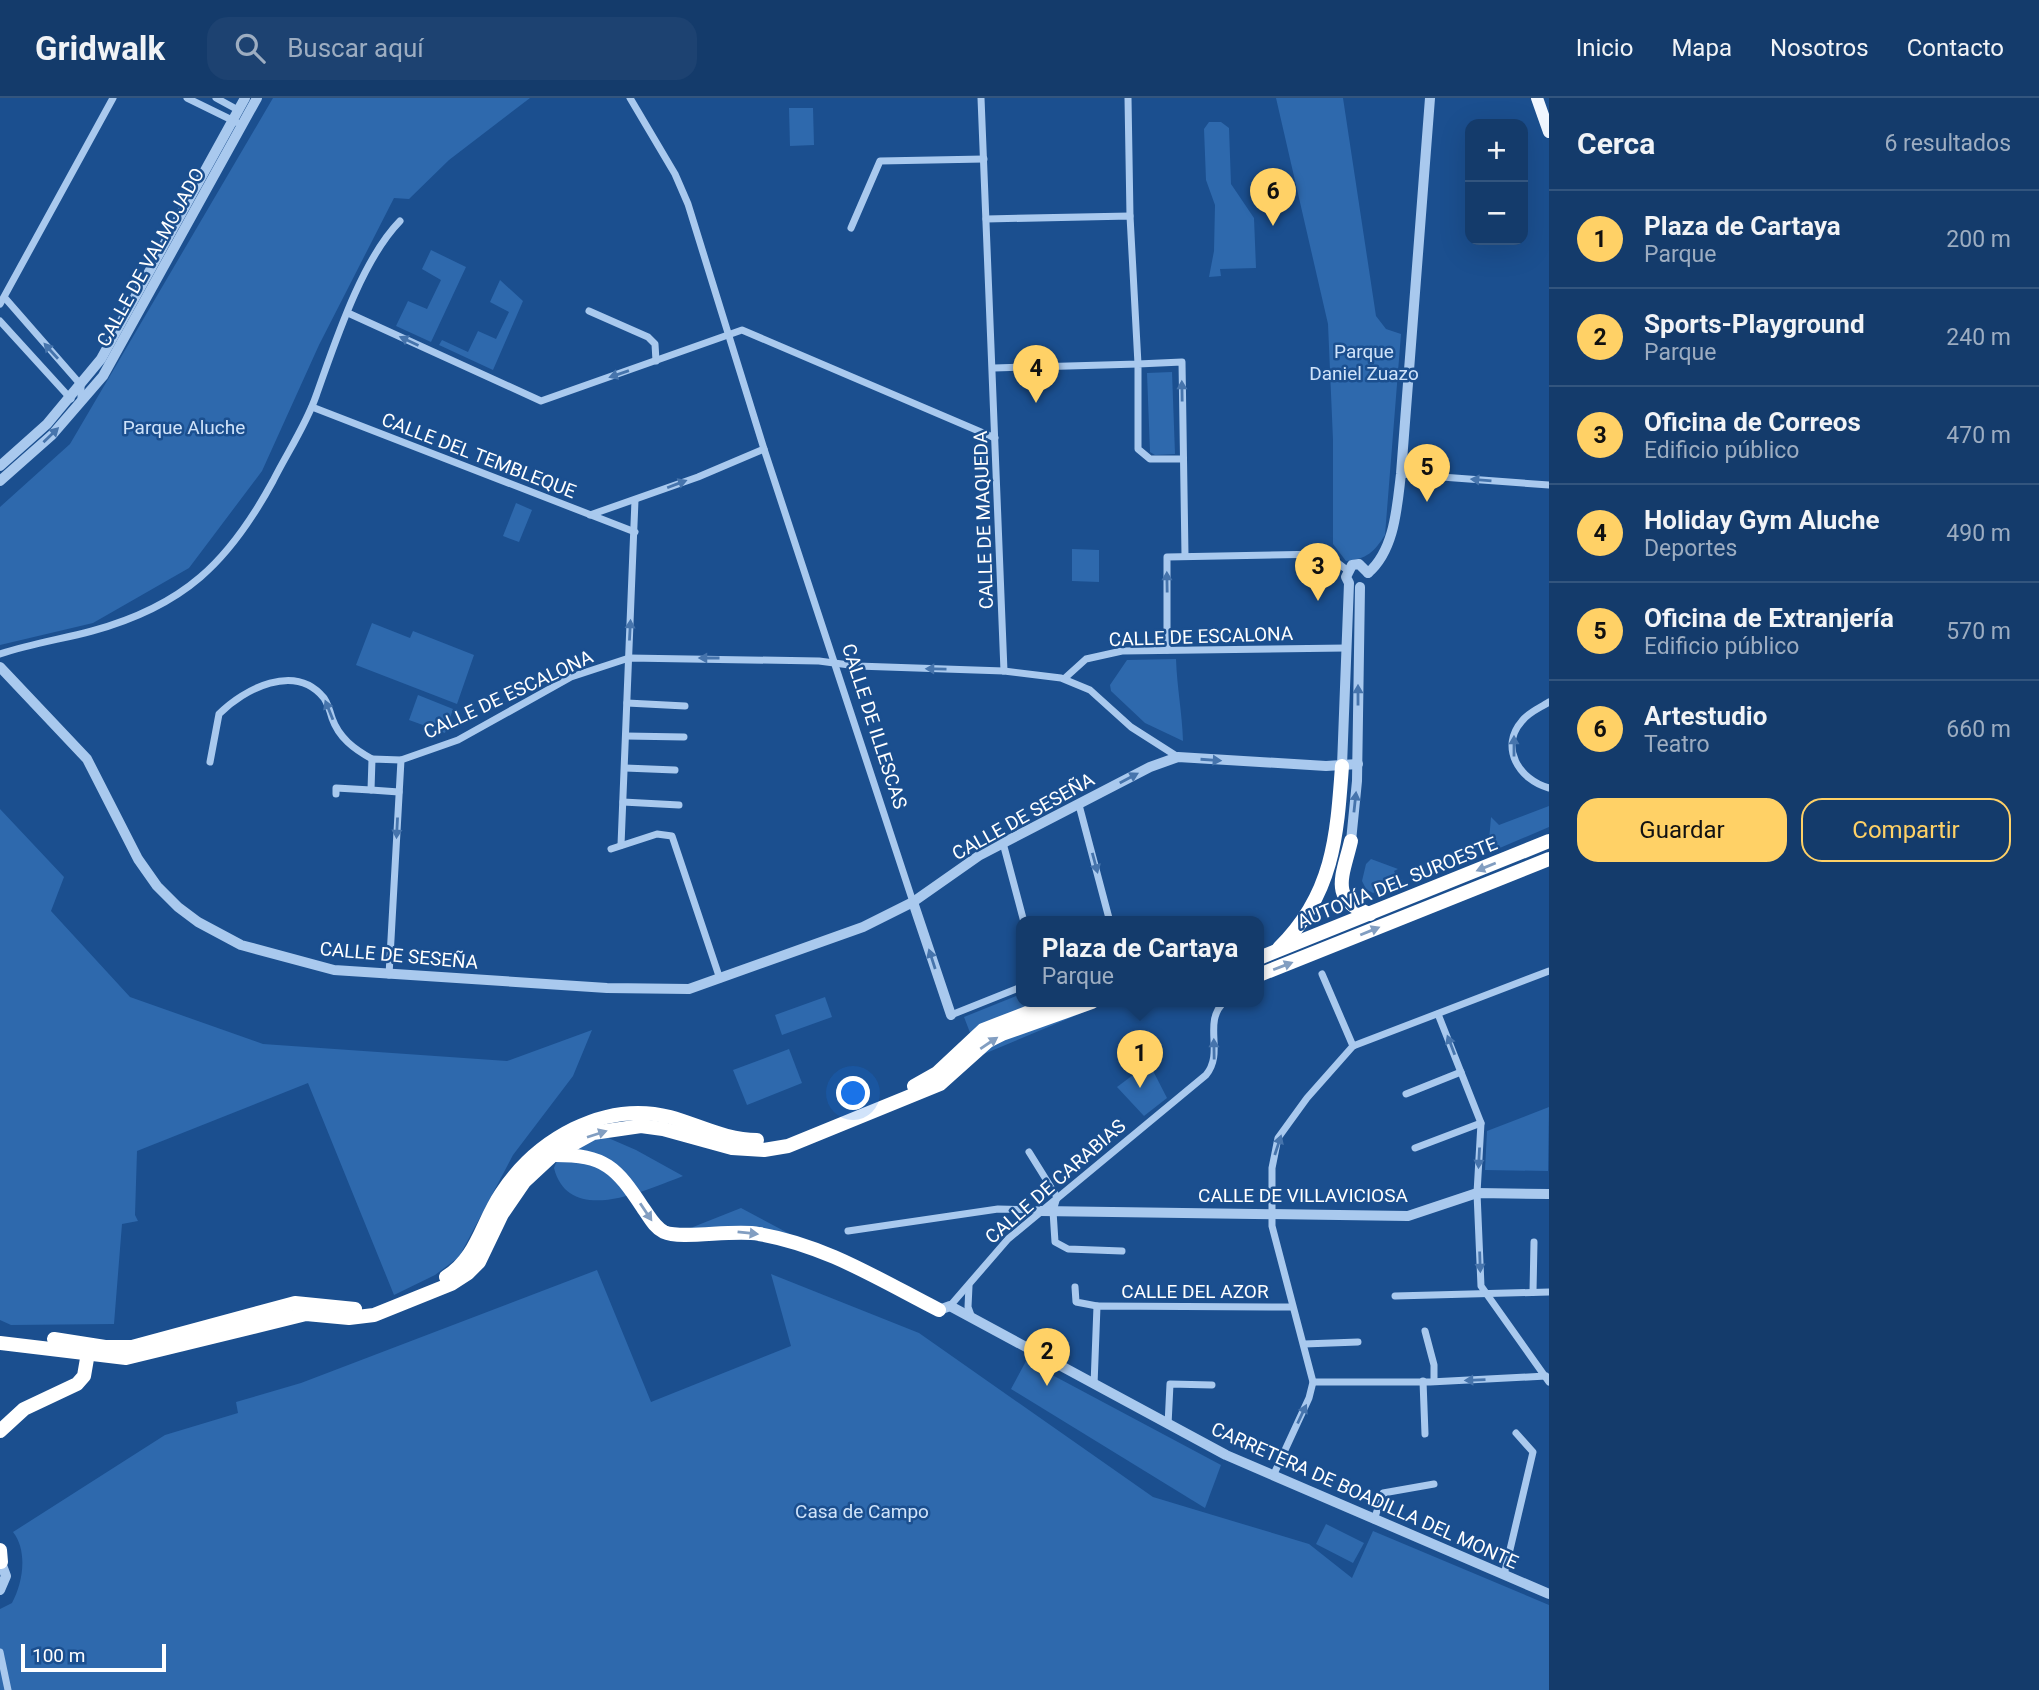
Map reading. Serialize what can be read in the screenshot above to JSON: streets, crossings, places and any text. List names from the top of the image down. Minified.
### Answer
{"streets":{"highway":["AUTOVÍA DEL SUROESTE"],"street":["CALLE DE VALMOJADO","CALLE DEL TEMBLEQUE","CALLE DE MAQUEDA","CALLE DE ESCALONA","CALLE DE ILLESCAS","CALLE DE SESEÑA","CALLE DE CARABIAS","CALLE DE VILLAVICIOSA","CALLE DEL AZOR","CARRETERA DE BOADILLA DEL MONTE"]},"crossings":[["CALLE DE MAQUEDA","CALLE DE ESCALONA"],["CALLE DE ESCALONA","CALLE DE ILLESCAS"],["CALLE DE ESCALONA","CALLE DE SESEÑA"],["CALLE DE ILLESCAS","CALLE DE SESEÑA"],["CALLE DE CARABIAS","CALLE DE VILLAVICIOSA"],["CALLE DE CARABIAS","CARRETERA DE BOADILLA DEL MONTE"],["CALLE DEL AZOR","CARRETERA DE BOADILLA DEL MONTE"]],"one_way":["CALLE DE CARABIAS"],"parks":["Parque Daniel Zuazo","Parque Aluche","Casa de Campo"],"scale_bar":"100 m","page":{"header":"Gridwalk","search":"Buscar aquí","nav":["Inicio","Mapa","Nosotros","Contacto"],"heading":["Cerca","6 resultados"],"map_buttons":["+","−"],"pins":["6","4","5","3","1","2"],"list":[{"mark":"1","name":"Plaza de Cartaya","note":"Parque","value":"200 m"},{"mark":"2","name":"Sports-Playground","note":"Parque","value":"240 m"},{"mark":"3","name":"Oficina de Correos","note":"Edificio público","value":"470 m"},{"mark":"4","name":"Holiday Gym Aluche","note":"Deportes","value":"490 m"},{"mark":"5","name":"Oficina de Extranjería","note":"Edificio público","value":"570 m"},{"mark":"6","name":"Artestudio","note":"Teatro","value":"660 m"}],"buttons":["Guardar","Compartir"],"popup":["Plaza de Cartaya","Parque"],"scale":"100 m"}}
